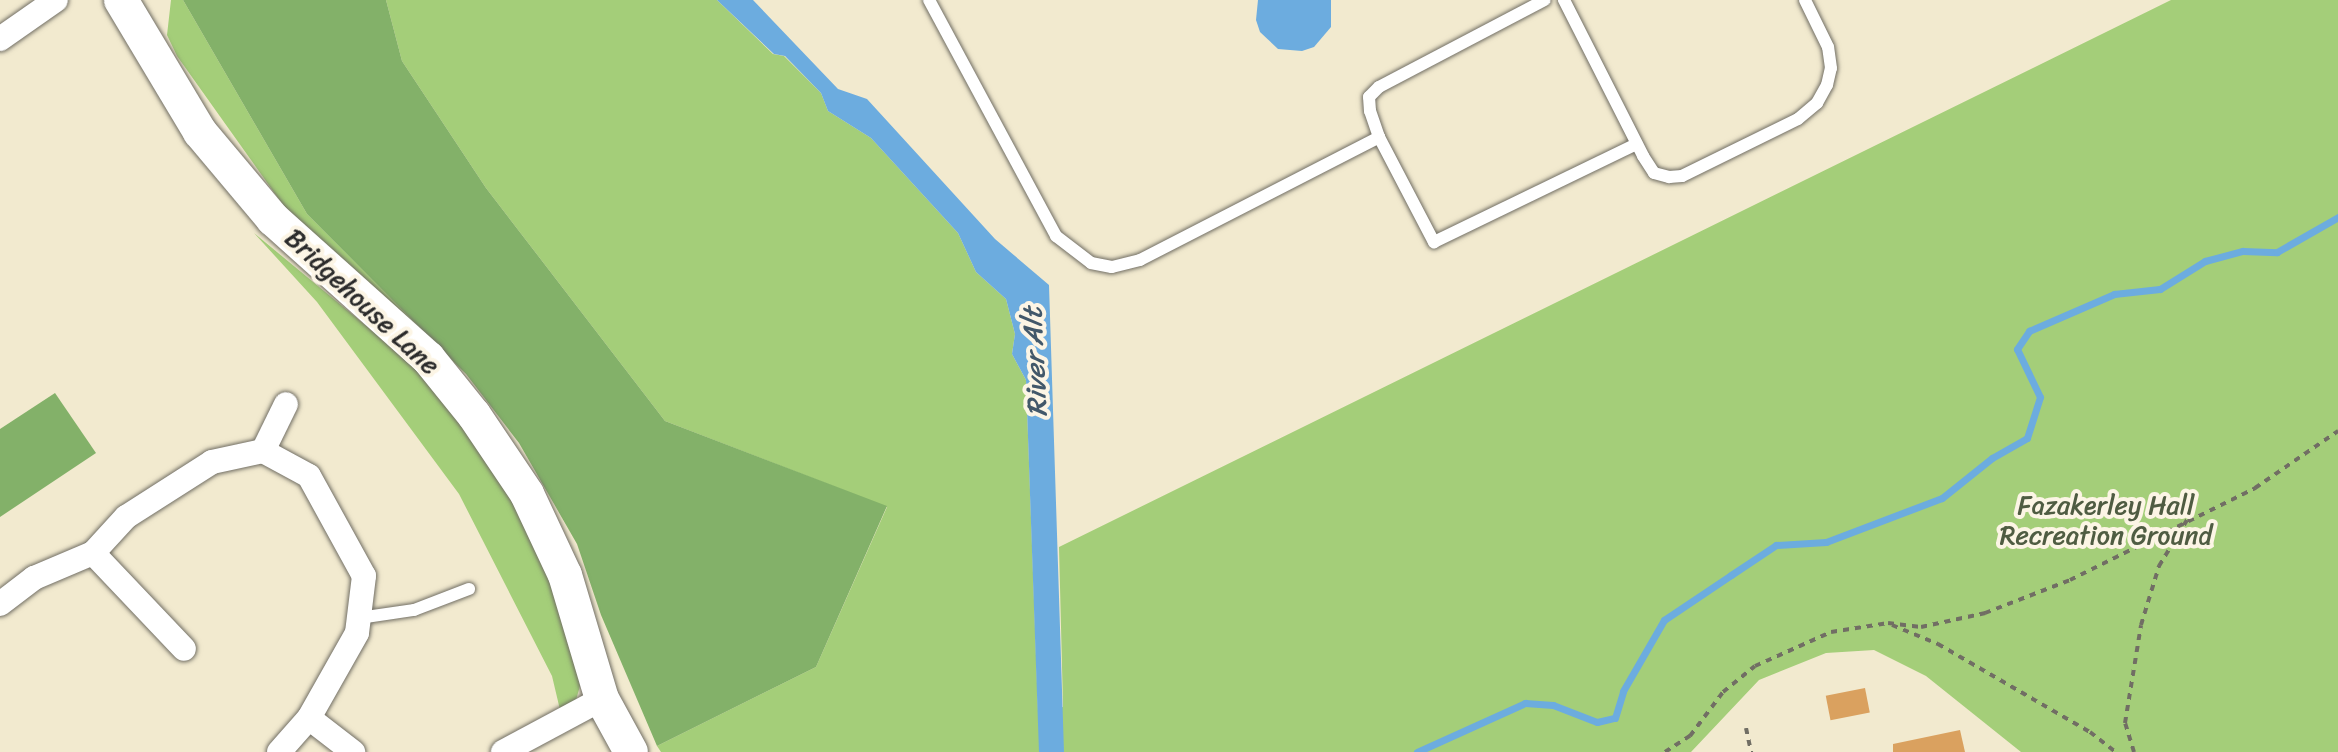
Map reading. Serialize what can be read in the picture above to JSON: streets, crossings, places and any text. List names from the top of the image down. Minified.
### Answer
{"streets":{"street":["Bridgehouse Lane"]},"water":["River Alt"],"parks":["Fazakerley Hall Recreation Ground"]}
